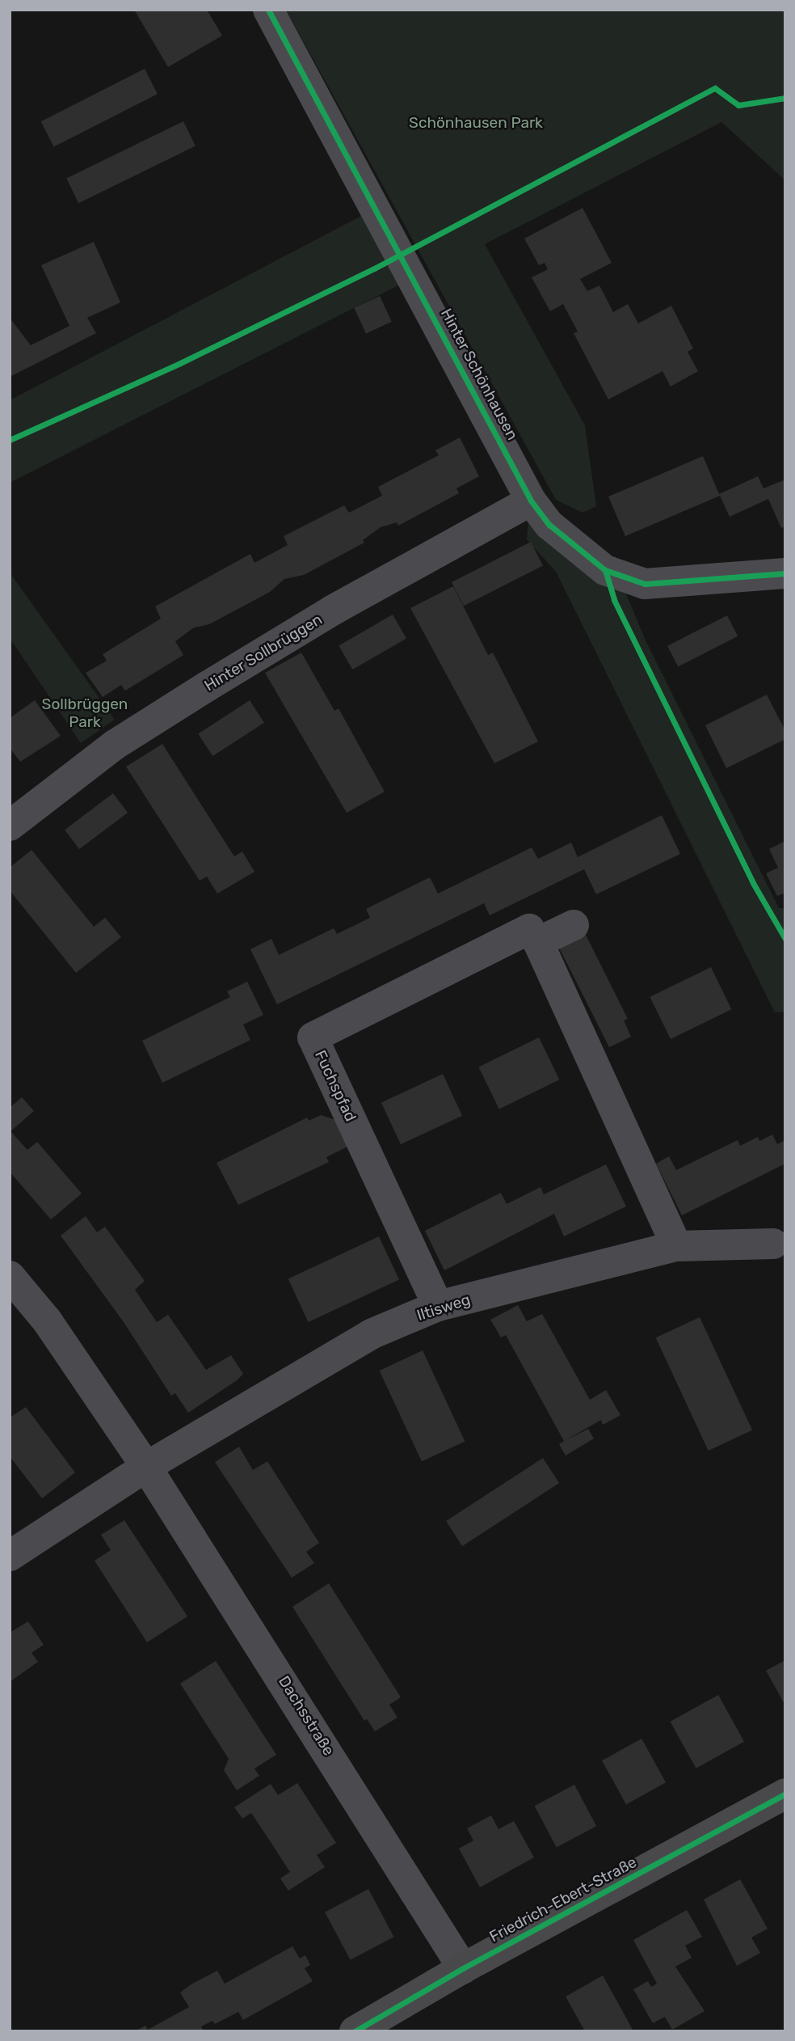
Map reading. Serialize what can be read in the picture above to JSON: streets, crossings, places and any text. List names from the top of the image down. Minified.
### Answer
{"streets":{"street":["Hinter Schönhausen","Hinter Sollbrüggen","Fuchspfad","Iltisweg","Dachsstraße","Friedrich-Ebert-Straße"]},"crossings":[["Hinter Schönhausen","Hinter Sollbrüggen"],["Fuchspfad","Iltisweg"],["Iltisweg","Dachsstraße"],["Dachsstraße","Friedrich-Ebert-Straße"]],"parks":["Schönhausen Park","Sollbrüggen Park"]}
